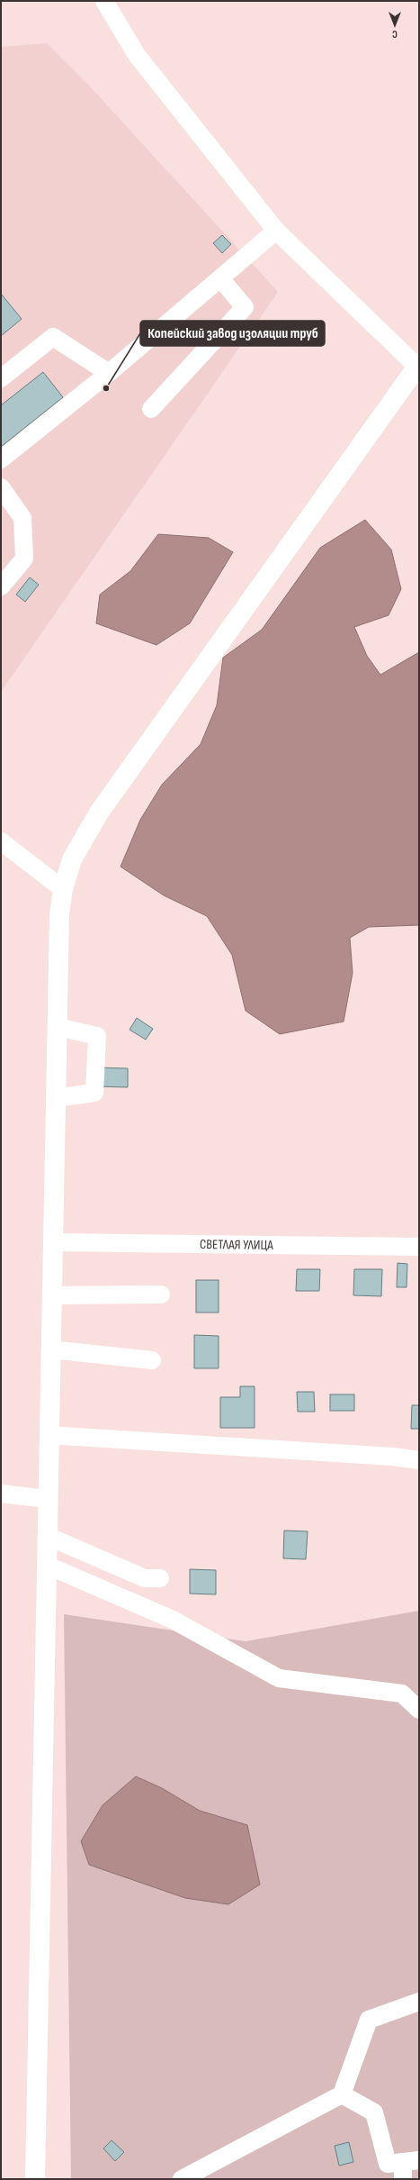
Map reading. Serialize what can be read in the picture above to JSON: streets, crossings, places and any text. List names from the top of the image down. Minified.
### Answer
{"streets":{"lane":["СВЕТЛАЯ УЛИЦА"]},"places":["Копейский завод изоляции труб"],"north":"bottom"}
